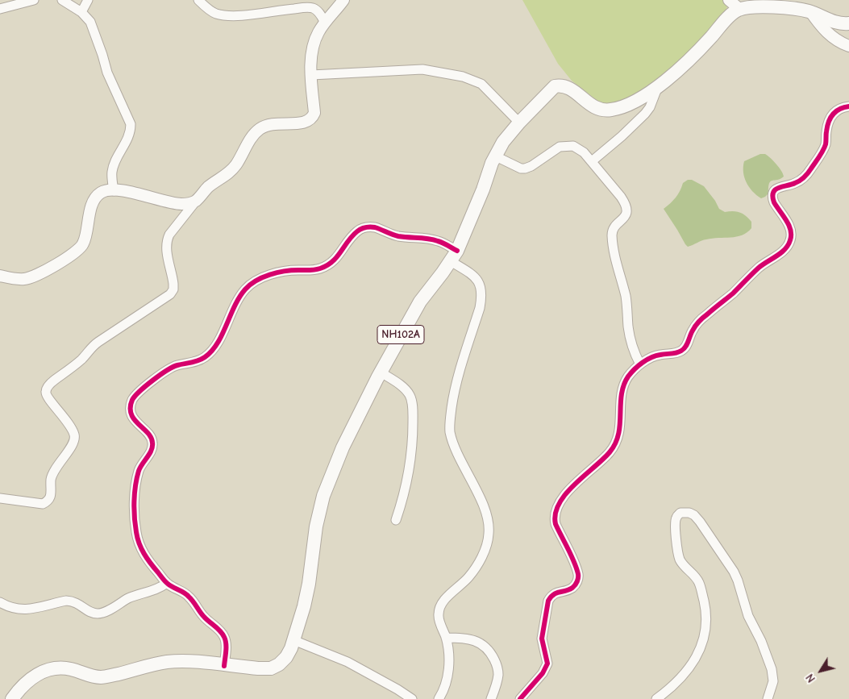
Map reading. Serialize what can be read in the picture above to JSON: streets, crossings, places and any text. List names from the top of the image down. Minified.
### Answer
{"streets":{"highway":["NH102A"]},"north":"bottom left"}
